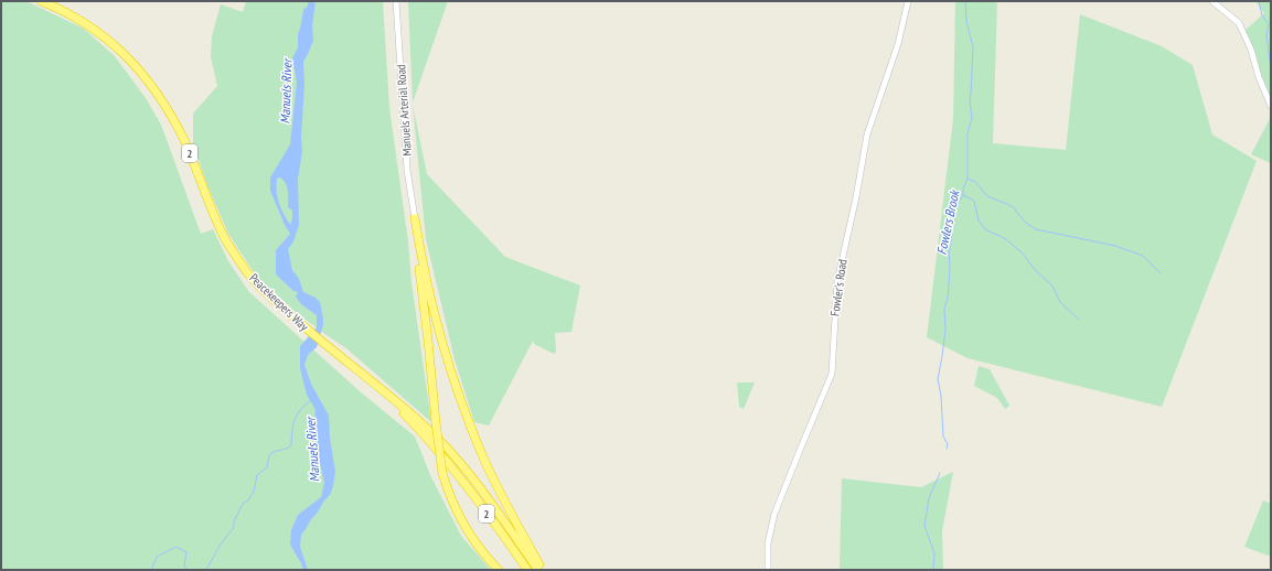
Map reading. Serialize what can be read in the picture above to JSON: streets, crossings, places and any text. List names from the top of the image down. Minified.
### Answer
{"streets":{"highway":["2","Peacekeepers Way"],"street":["Manuels Arterial Road","Fowler's Road"]},"water":["Manuels River","Fowlers Brook"]}
